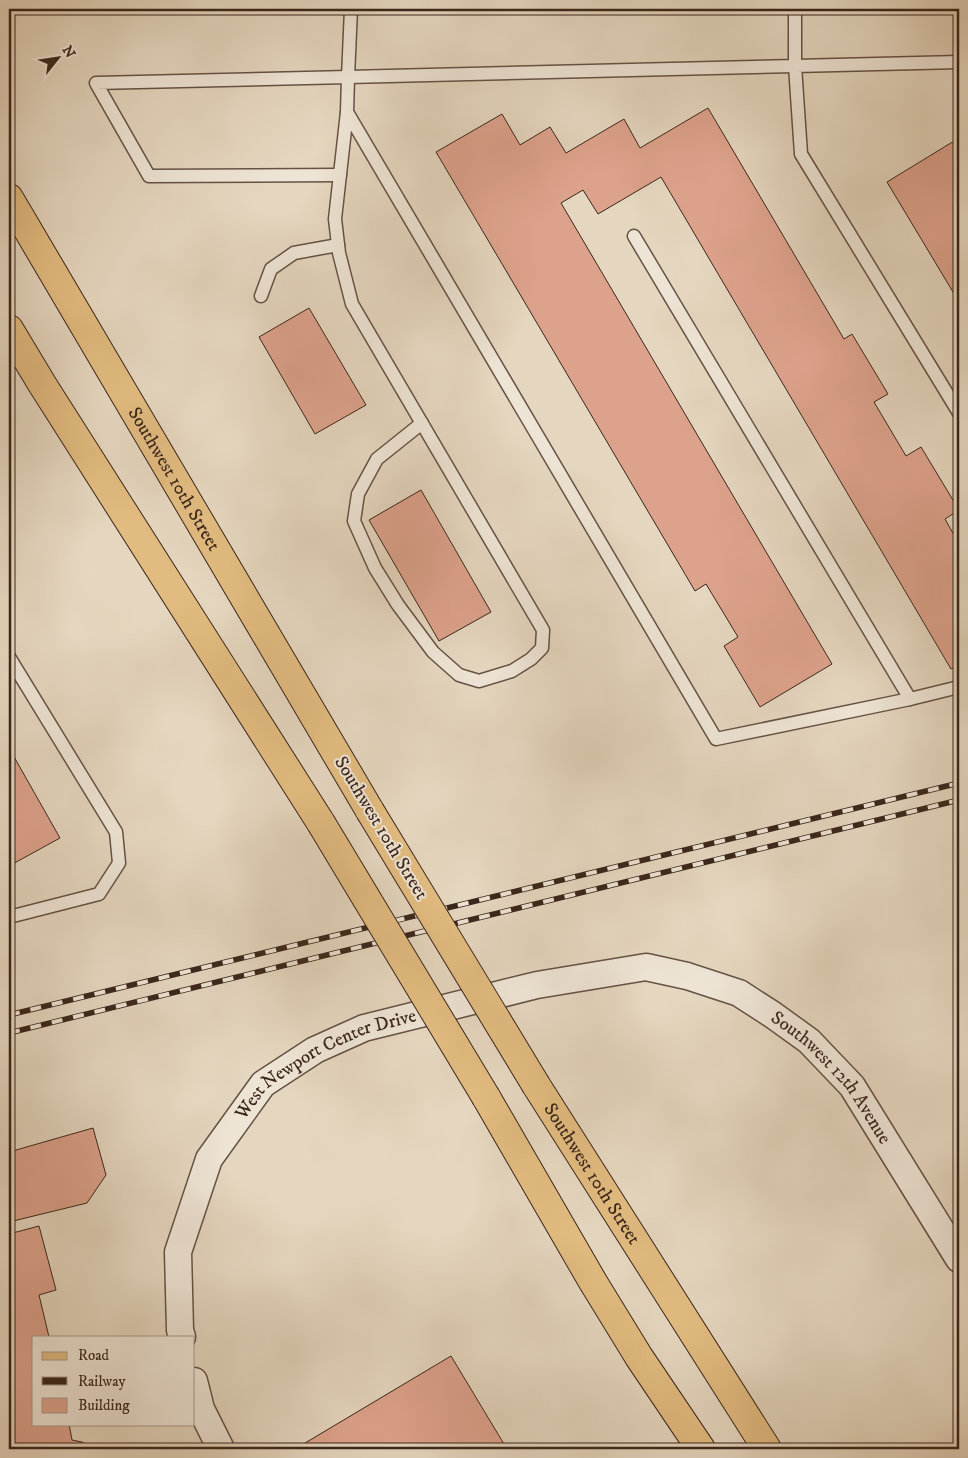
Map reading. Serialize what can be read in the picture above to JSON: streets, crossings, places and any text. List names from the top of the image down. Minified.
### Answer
{"streets":{"main road":["Southwest 10th Street"],"street":["West Newport Center Drive","Southwest 12th Avenue"]},"crossings":[["West Newport Center Drive","Southwest 12th Avenue"]],"legend":["Road","Railway","Building"],"north":"top right"}
